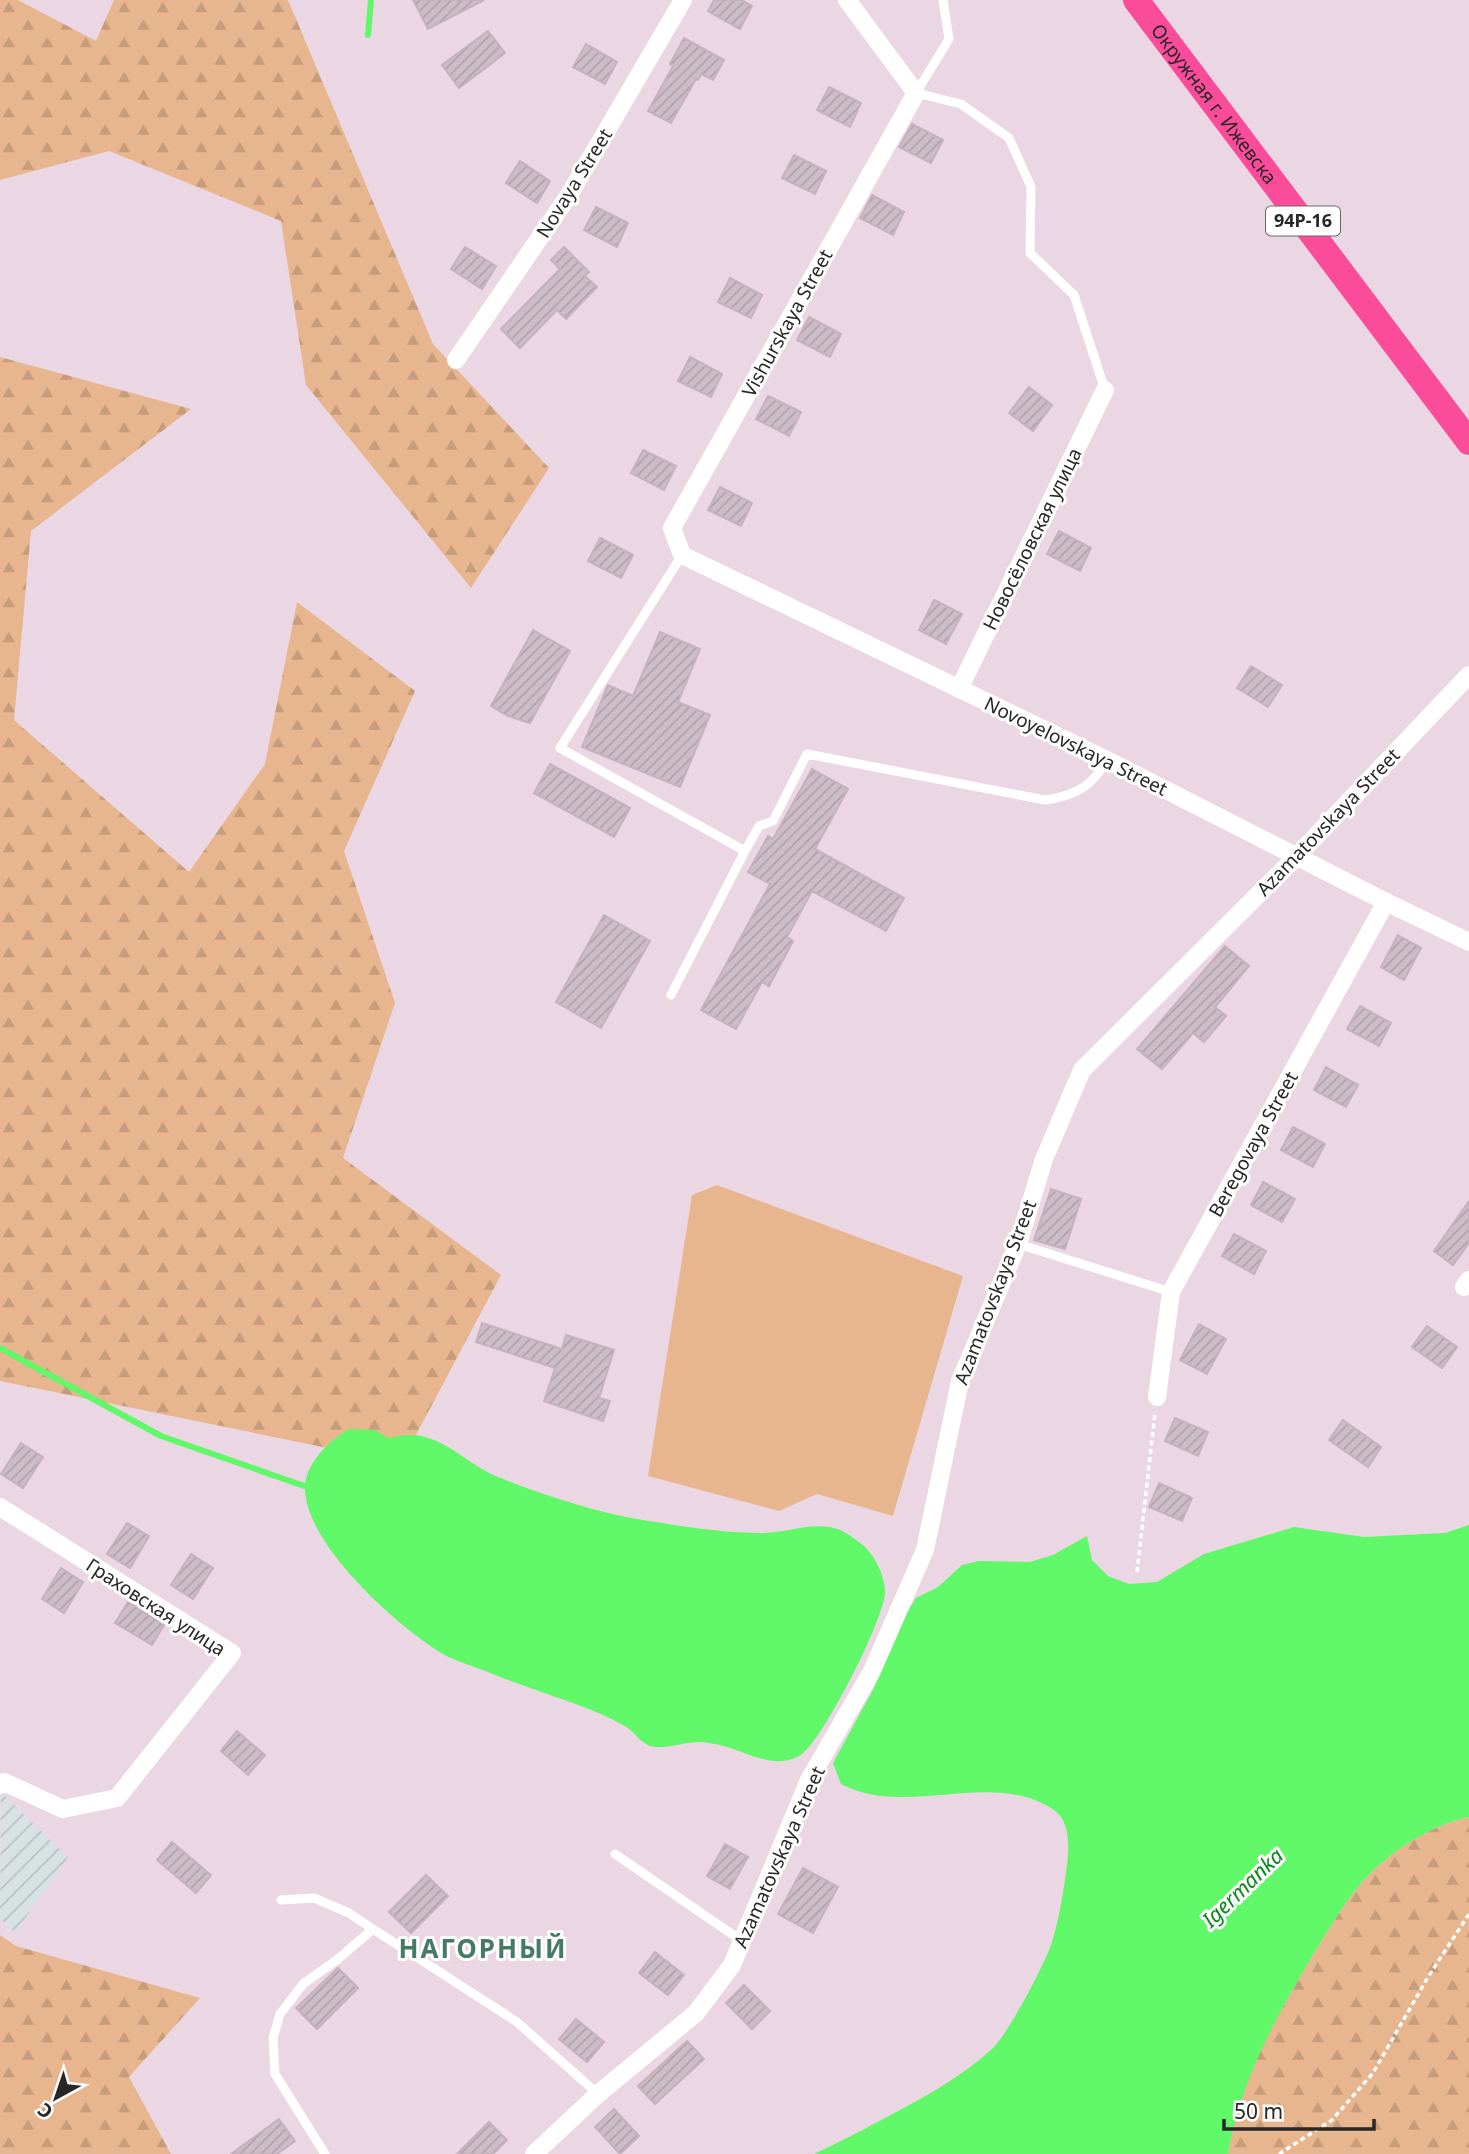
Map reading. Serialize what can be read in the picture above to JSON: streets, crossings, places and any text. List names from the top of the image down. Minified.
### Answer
{"streets":{"main road":["Окружная г. Ижевска","94Р-16"],"street":["Novaya Street","Vishurskaya Street","Новосёловская улица","Novoyelovskaya Street","Azamatovskaya Street","Beregovaya Street","Граховская улица"]},"crossings":[["Vishurskaya Street","Novoyelovskaya Street"],["Новосёловская улица","Novoyelovskaya Street"],["Novoyelovskaya Street","Azamatovskaya Street"],["Novoyelovskaya Street","Beregovaya Street"]],"districts":["НАГОРНЫЙ"],"water":["Igermanka"],"scale_bar":"50 m","north":"bottom left"}
